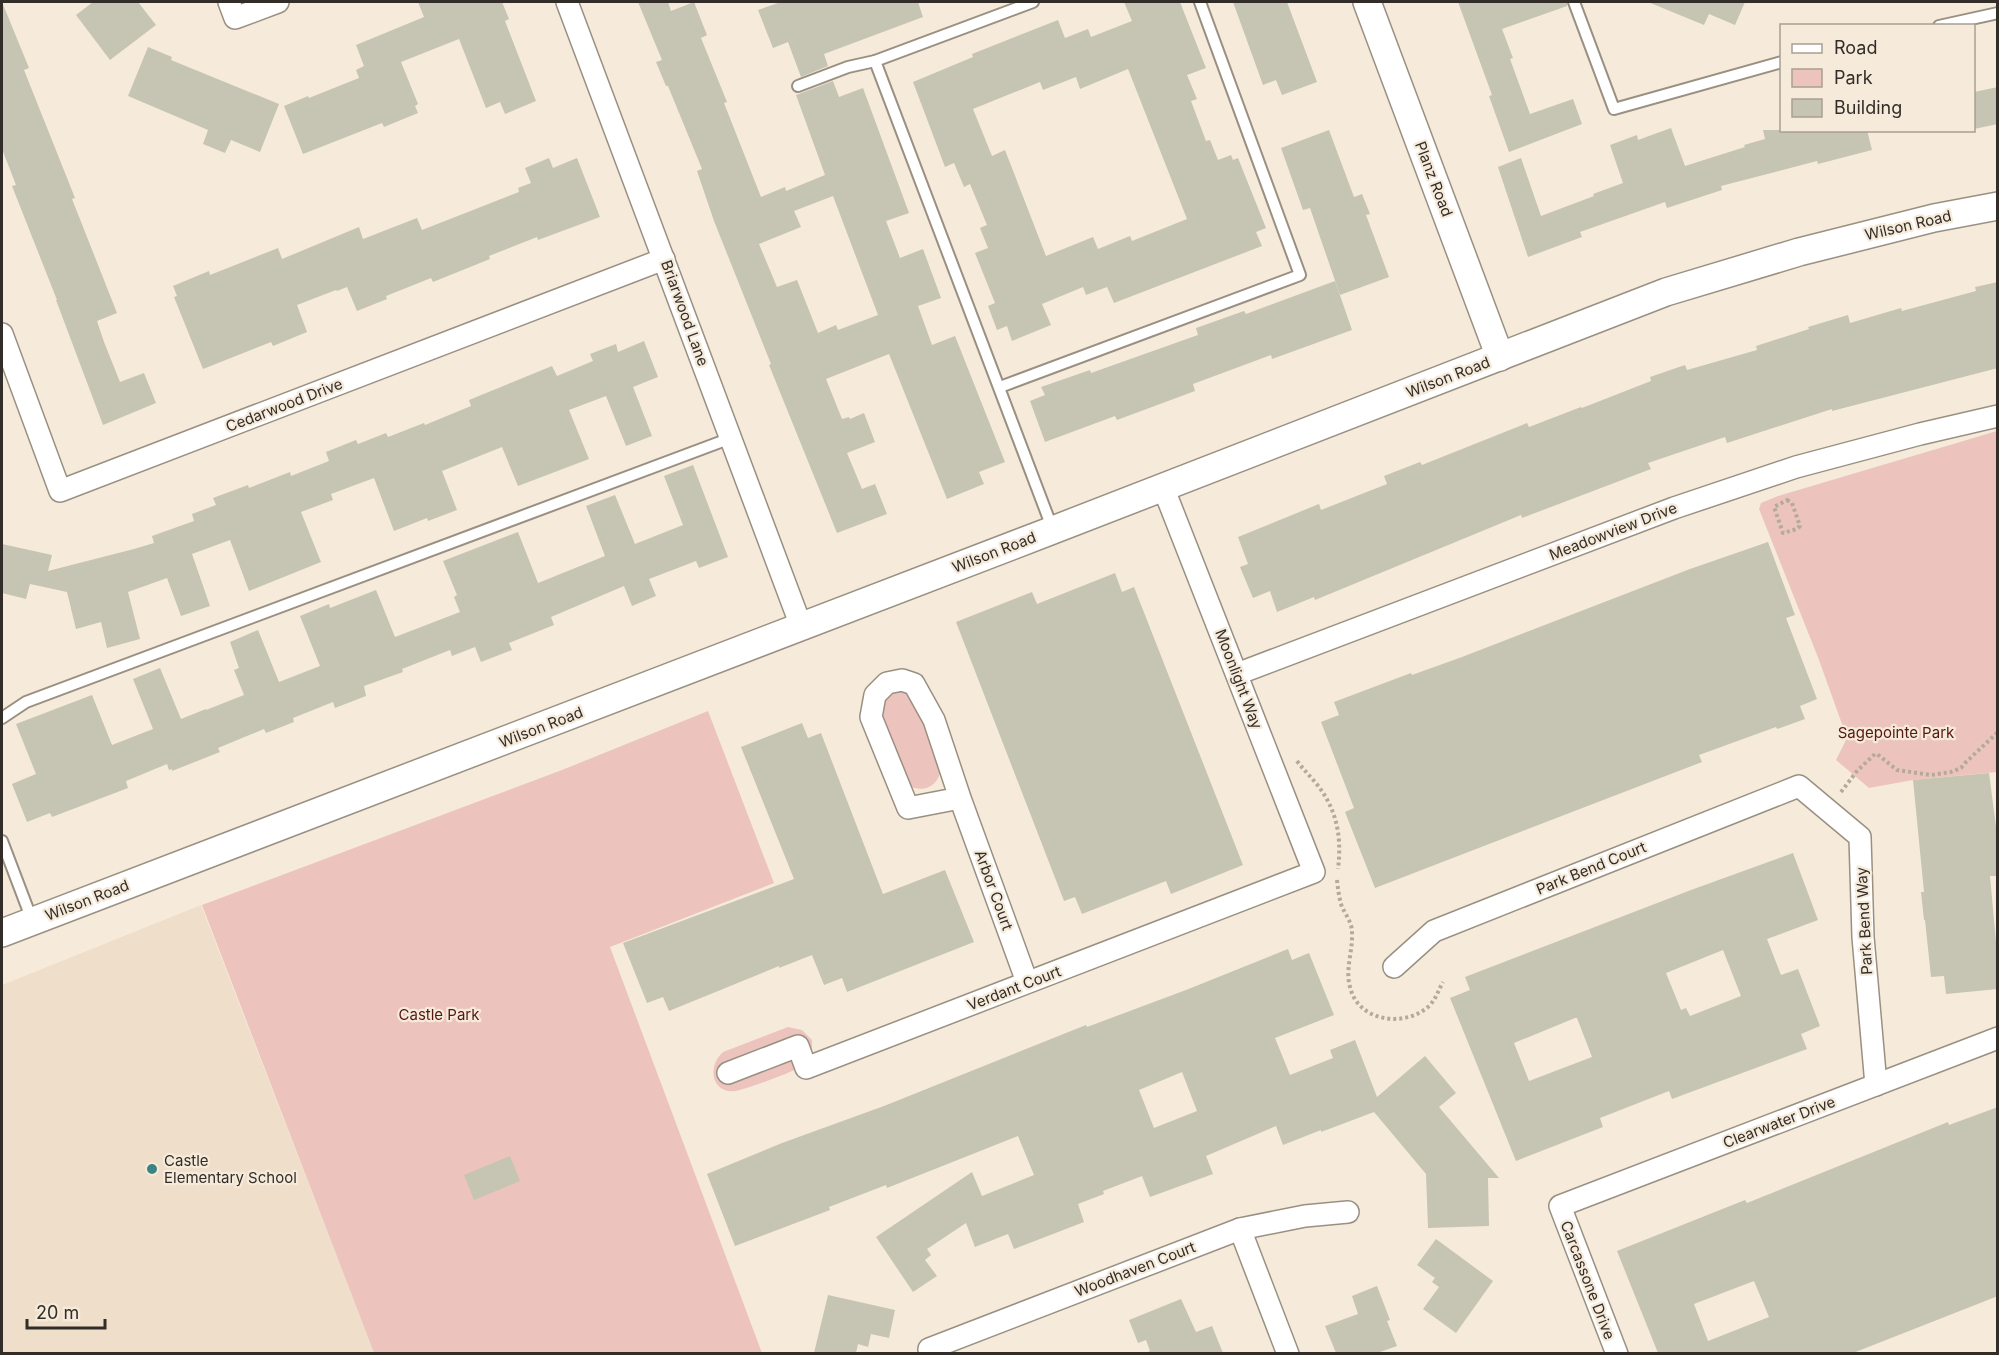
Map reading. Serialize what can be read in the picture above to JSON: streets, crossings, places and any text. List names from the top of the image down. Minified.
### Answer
{"streets":{"street":["Planz Road","Wilson Road","Briarwood Lane","Cedarwood Drive","Meadowview Drive","Moonlight Way","Park Bend Court","Arbor Court","Park Bend Way","Verdant Court","Clearwater Drive","Woodhaven Court","Carcassone Drive"]},"crossings":[["Planz Road","Wilson Road"],["Wilson Road","Briarwood Lane"],["Wilson Road","Moonlight Way"],["Briarwood Lane","Cedarwood Drive"],["Meadowview Drive","Moonlight Way"],["Moonlight Way","Verdant Court"],["Park Bend Court","Park Bend Way"],["Arbor Court","Verdant Court"],["Park Bend Way","Clearwater Drive"],["Clearwater Drive","Carcassone Drive"]],"parks":["Sagepointe Park","Castle Park"],"places":["Castle Elementary School"],"legend":["Road","Park","Building"],"scale_bar":"20 m"}
